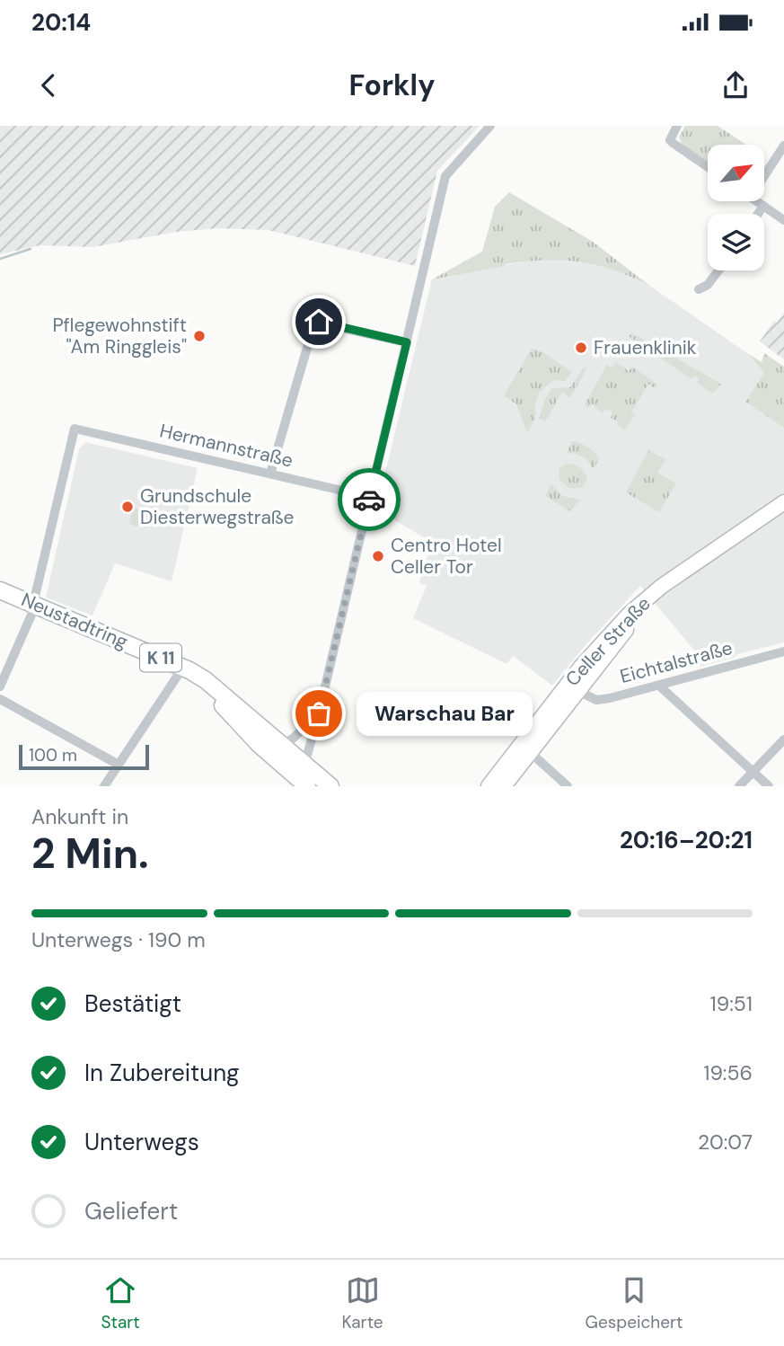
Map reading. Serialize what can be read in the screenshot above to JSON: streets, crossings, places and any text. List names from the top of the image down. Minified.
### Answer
{"streets":{"main road":["Neustadtring","Celler Straße","K 11"],"street":["Hermannstraße","Eichtalstraße"]},"crossings":[["Hermannstraße","Neustadtring"],["Celler Straße","Eichtalstraße"]],"places":["Pflegewohnstift \"Am Ringgleis\"","Frauenklinik","Grundschule Diesterwegstraße","Centro Hotel Celler Tor","Warschau Bar"],"scale_bar":"100 m","north":"top right","page":{"status":"20:14","header":"Forkly","bubble":"Warschau Bar","scale":"100 m","heading":["2 Min.","Ankunft in","20:16–20:21"],"bar":"Unterwegs · 190 m","list":[["Bestätigt","19:51"],["In Zubereitung","19:56"],["Unterwegs","20:07"],"Geliefert"],"tabs":["Start","Karte","Gespeichert"]}}
